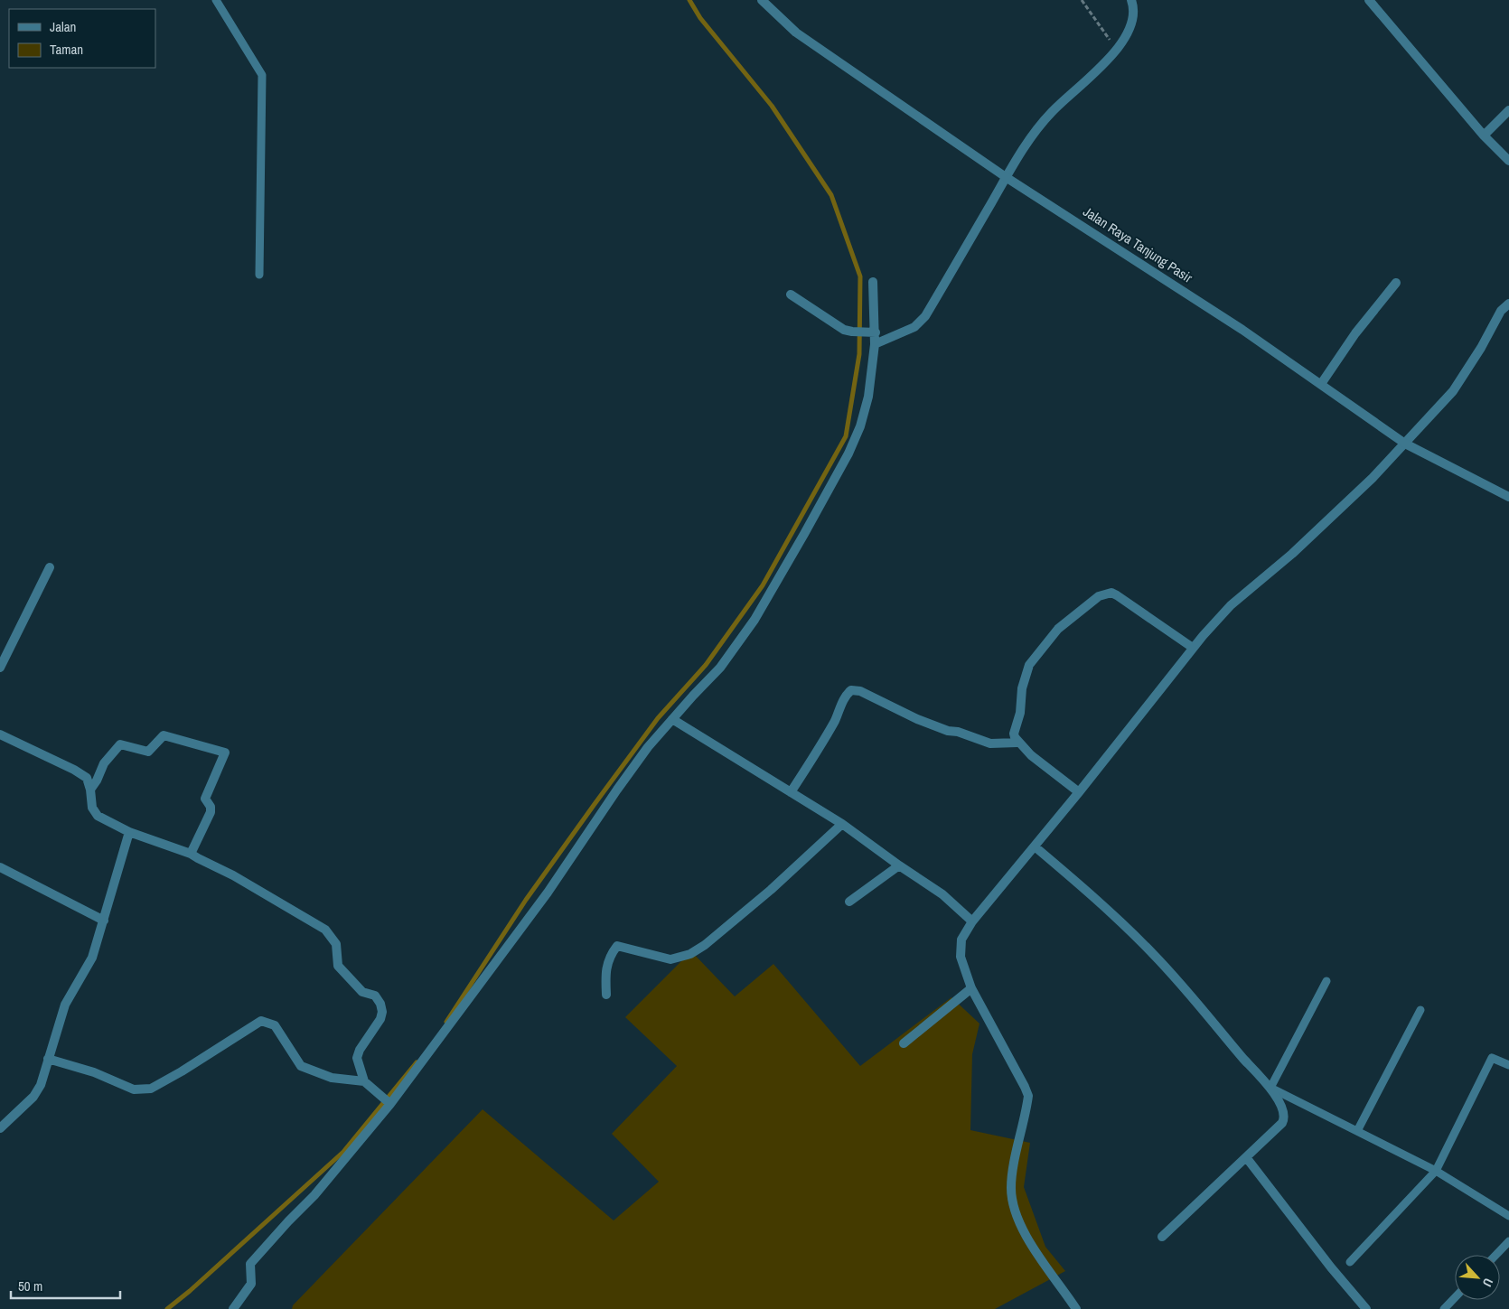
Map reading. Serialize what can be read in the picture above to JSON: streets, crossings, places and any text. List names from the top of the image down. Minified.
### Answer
{"streets":{"street":["Jalan Raya Tanjung Pasir"]},"legend":["Jalan","Taman"],"scale_bar":"50 m","north":"bottom right"}
